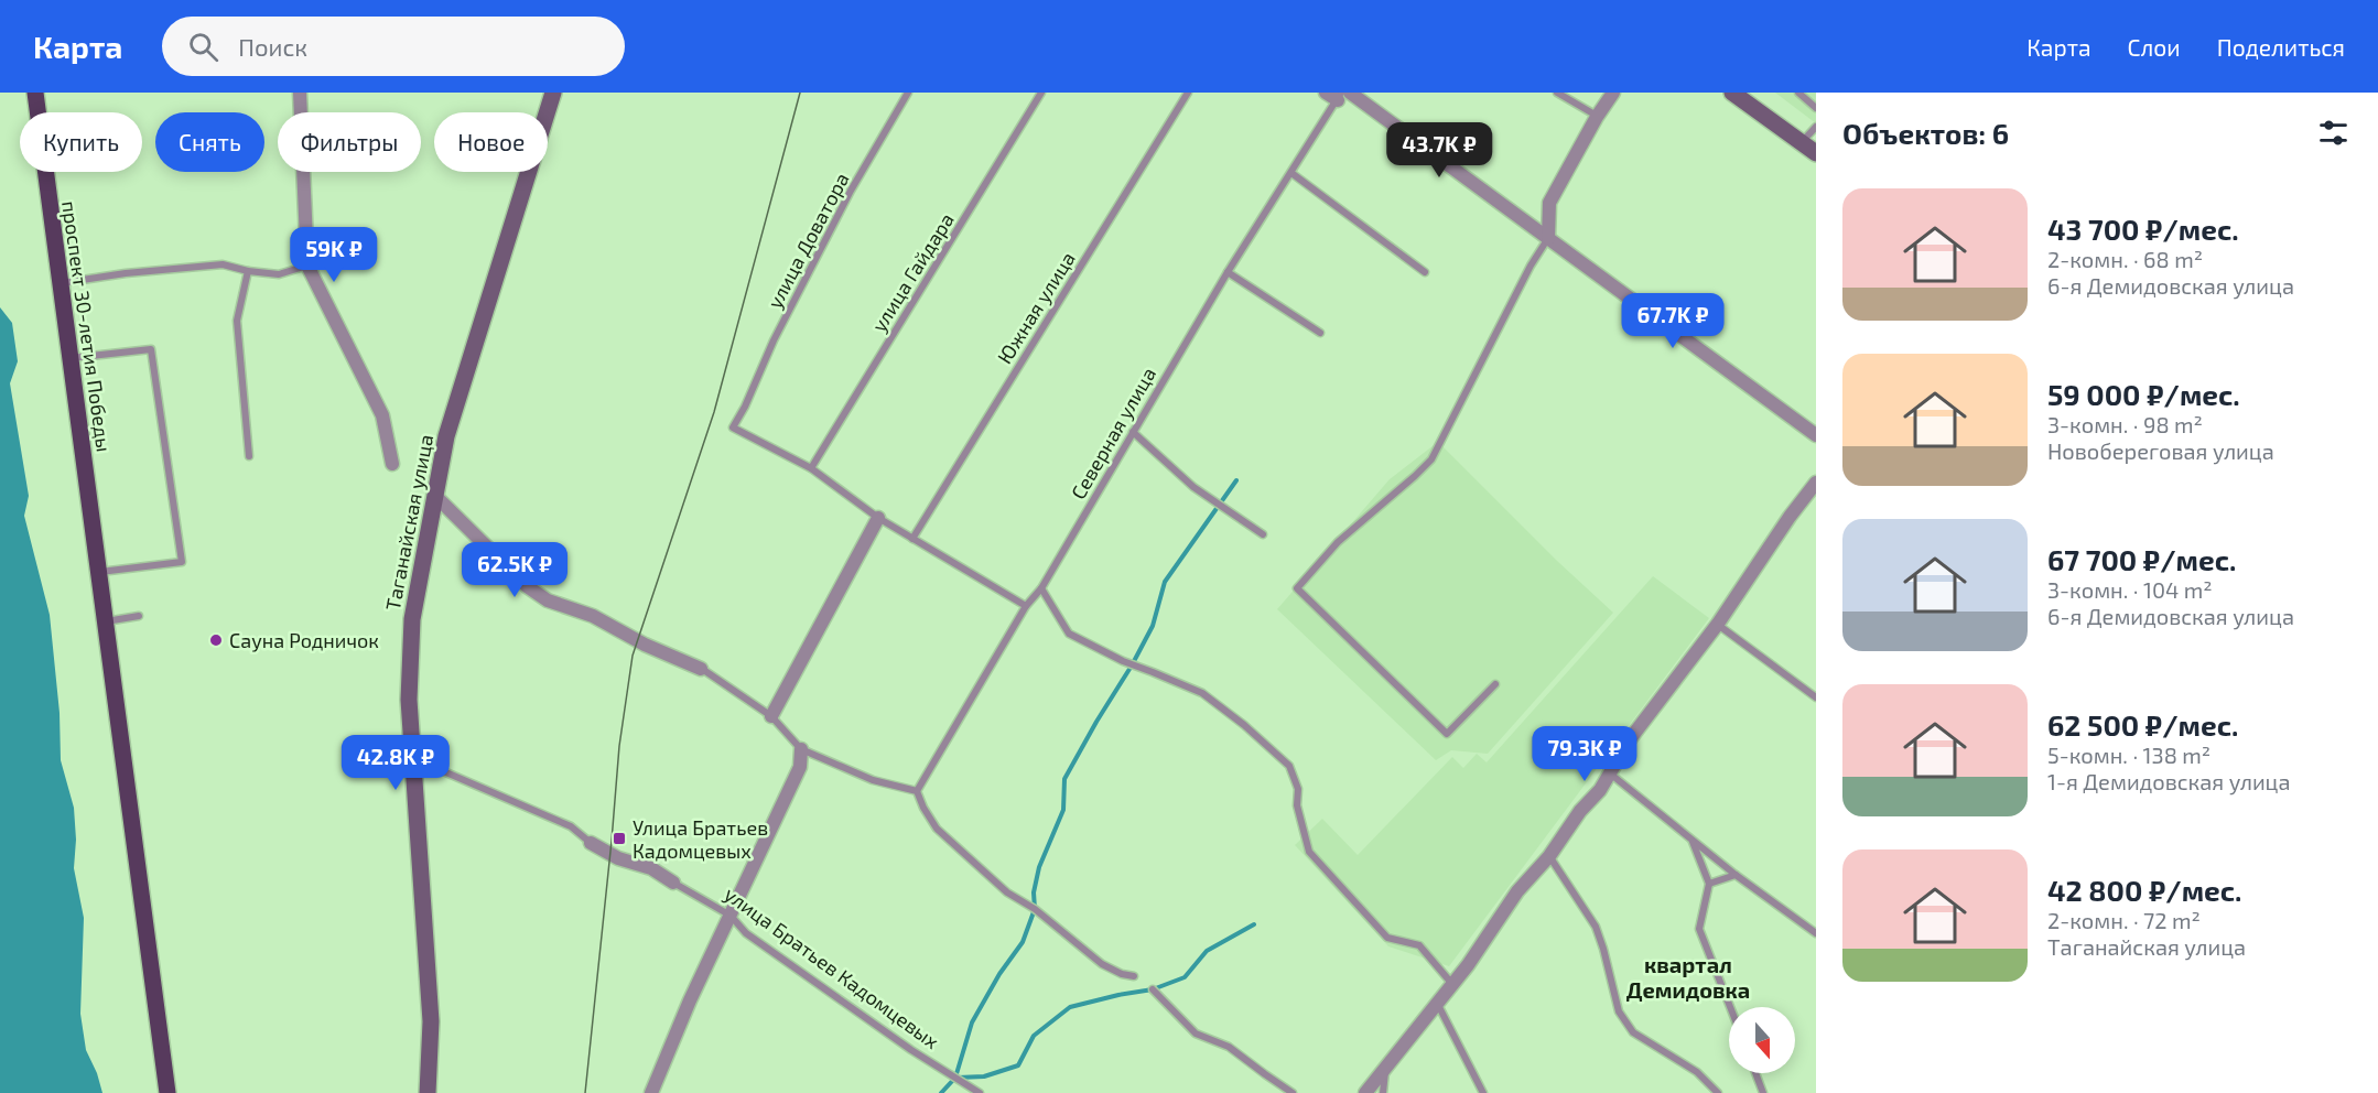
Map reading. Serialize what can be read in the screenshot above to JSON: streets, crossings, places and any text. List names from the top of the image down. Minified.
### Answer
{"streets":{"main road":["проспект 30-летия Победы","Таганайская улица"],"street":["улица Братьев Кадомцевых"],"lane":["улица Доватора","улица Гайдара","Южная улица","Северная улица"]},"crossings":[["улица Доватора","улица Гайдара"],["Таганайская улица","улица Братьев Кадомцевых"]],"districts":["квартал Демидовка"],"places":{"other":["Сауна Родничок"],"transit":["Улица Братьев Кадомцевых"]},"north":"bottom","page":{"header":"Карта","search":"Поиск","nav":["Карта","Слои","Поделиться"],"heading":"Объектов: 6","chip":["Купить","Снять","Фильтры","Новое"],"price":["43.7K ₽","59K ₽","67.7K ₽","62.5K ₽","79.3K ₽","42.8K ₽"],"list":[{"name":"43 700 ₽/мес.","note":"2-комн. · 68 m² · 6-я Демидовская улица"},{"name":"59 000 ₽/мес.","note":"3-комн. · 98 m² · Новобереговая улица"},{"name":"67 700 ₽/мес.","note":"3-комн. · 104 m² · 6-я Демидовская улица"},{"name":"62 500 ₽/мес.","note":"5-комн. · 138 m² · 1-я Демидовская улица"},{"name":"42 800 ₽/мес.","note":"2-комн. · 72 m² · Таганайская улица"}]}}
